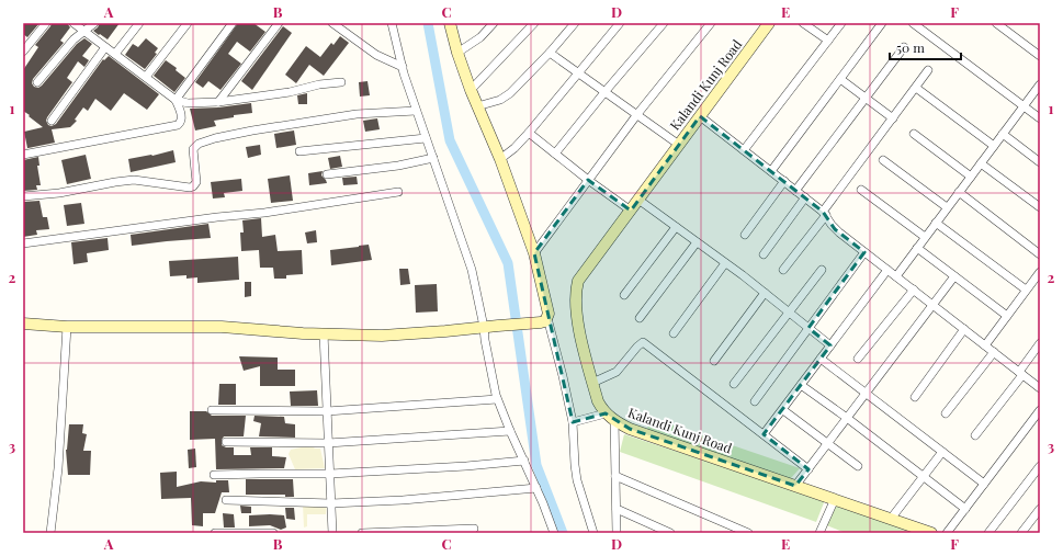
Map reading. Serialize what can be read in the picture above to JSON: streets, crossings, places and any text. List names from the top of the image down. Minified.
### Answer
{"streets":{"street":["Kalandi Kunj Road"]},"scale_bar":"50 m","grid":{"columns":["A","B","C","D","E","F"],"rows":["1","2","3"]}}
